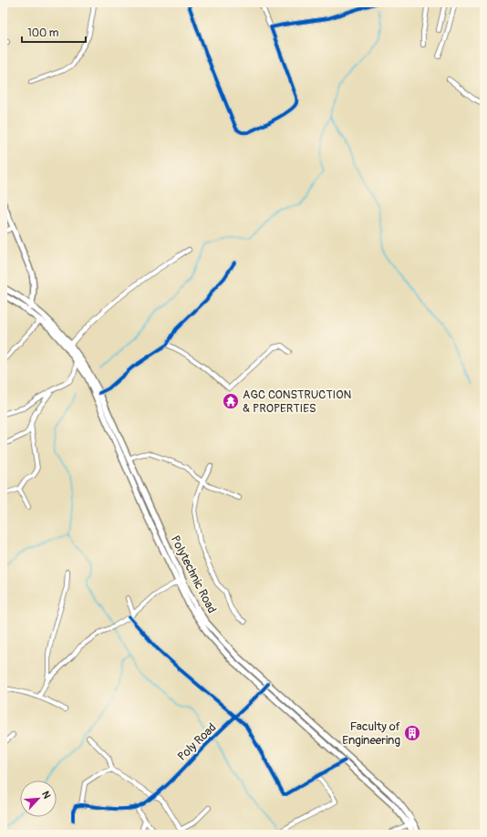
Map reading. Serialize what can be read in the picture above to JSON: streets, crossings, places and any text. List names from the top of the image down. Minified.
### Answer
{"streets":{"main road":["Polytechnic Road"],"street":["Poly Road"]},"crossings":[["Polytechnic Road","Poly Road"]],"places":{"temple":["AGC CONSTRUCTION & PROPERTIES"],"building":["Faculty of Engineering"]},"scale_bar":"100 m","north":"top right"}
